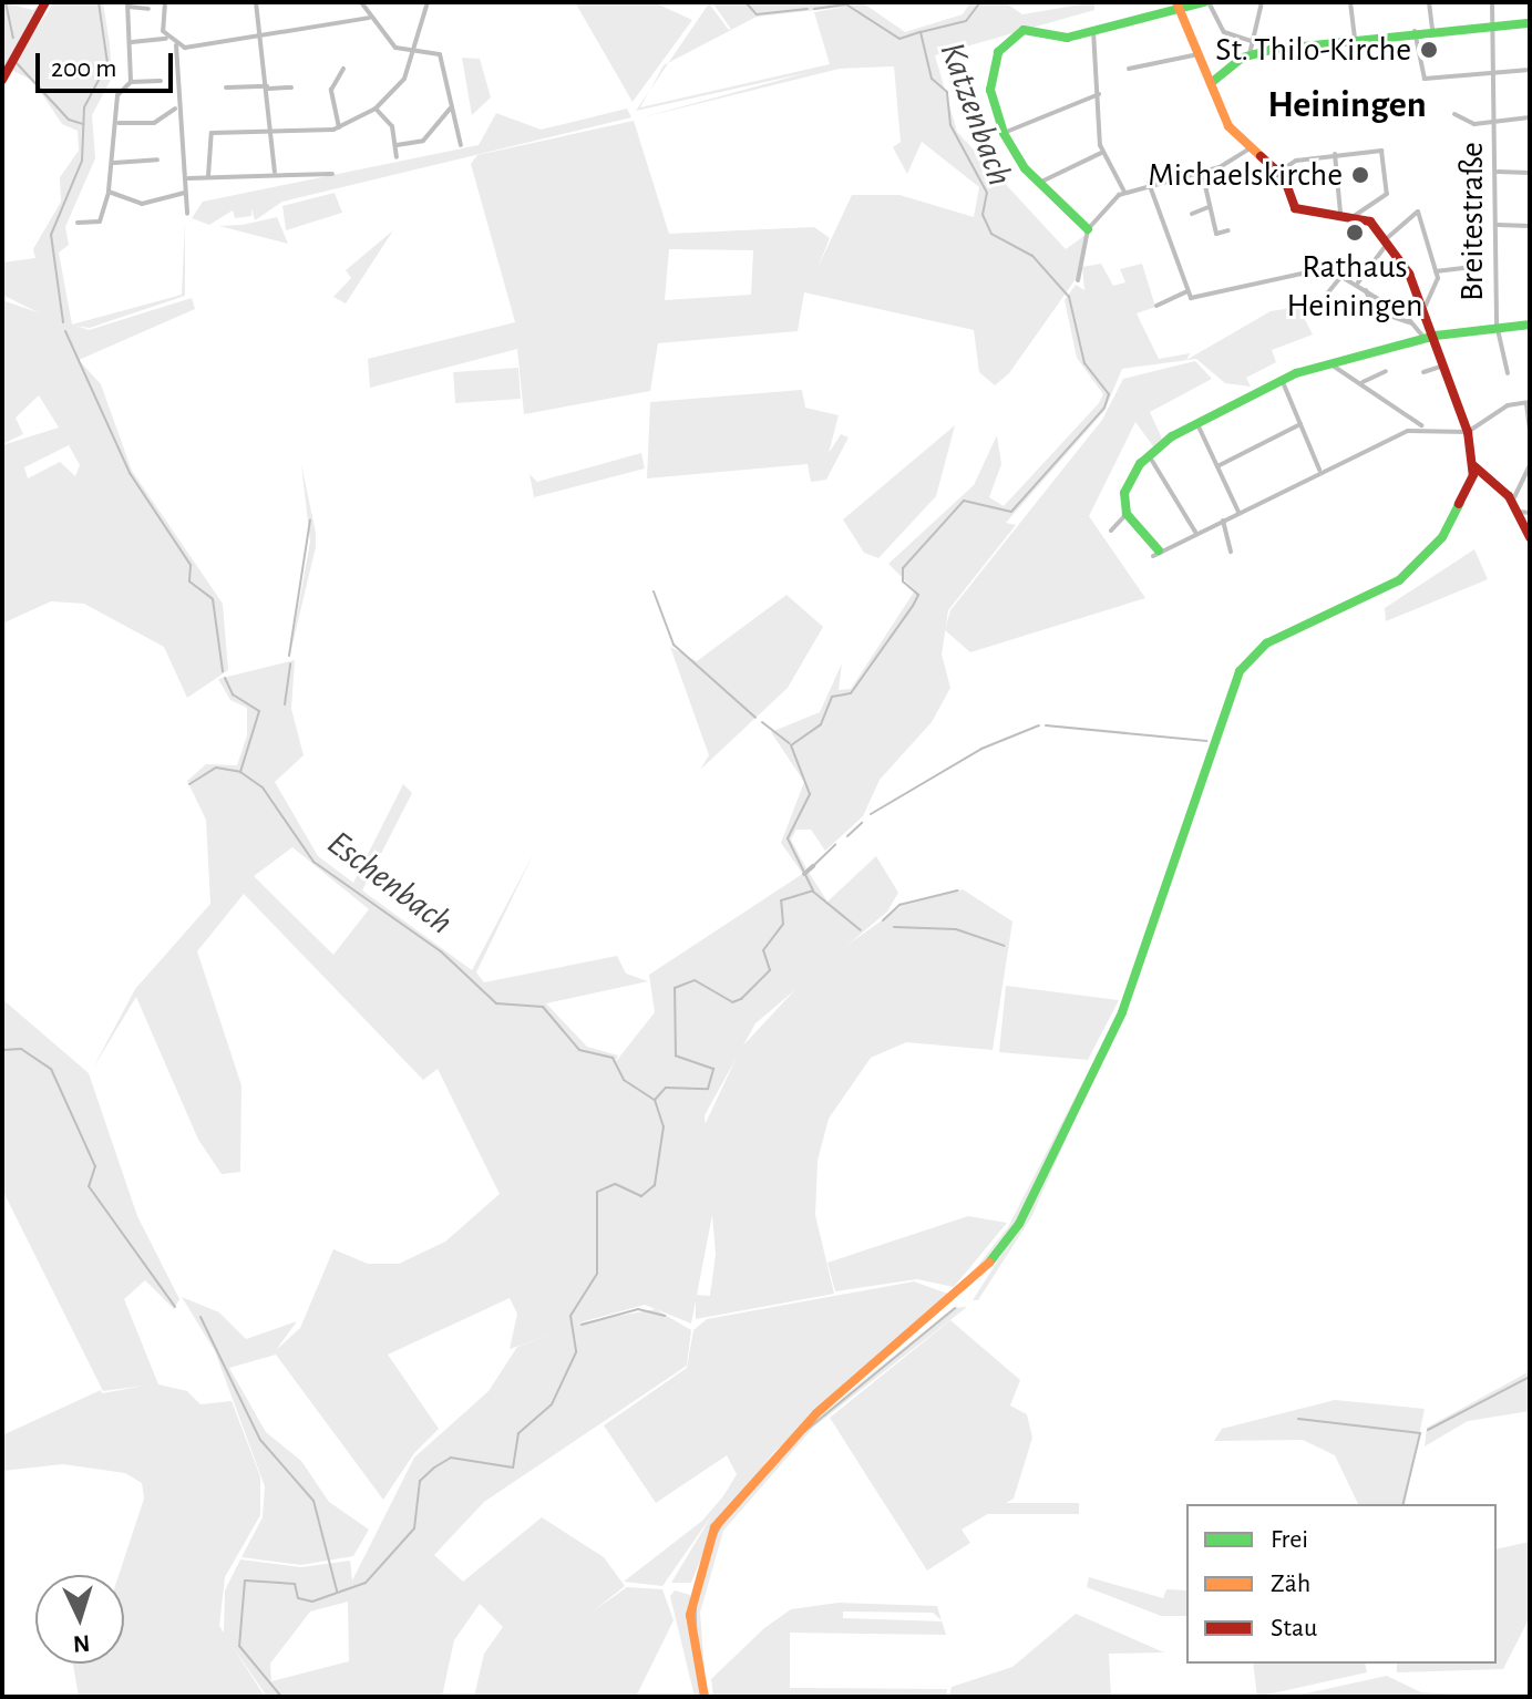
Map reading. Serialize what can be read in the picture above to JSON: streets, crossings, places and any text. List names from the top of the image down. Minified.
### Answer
{"streets":{"street":["Breitestraße"]},"districts":["Heiningen"],"water":["Katzenbach","Eschenbach"],"places":["St. Thilo-Kirche","Michaelskirche","Rathaus Heiningen"],"legend":["Frei","Zäh","Stau"],"scale_bar":"200 m","north":"bottom"}
